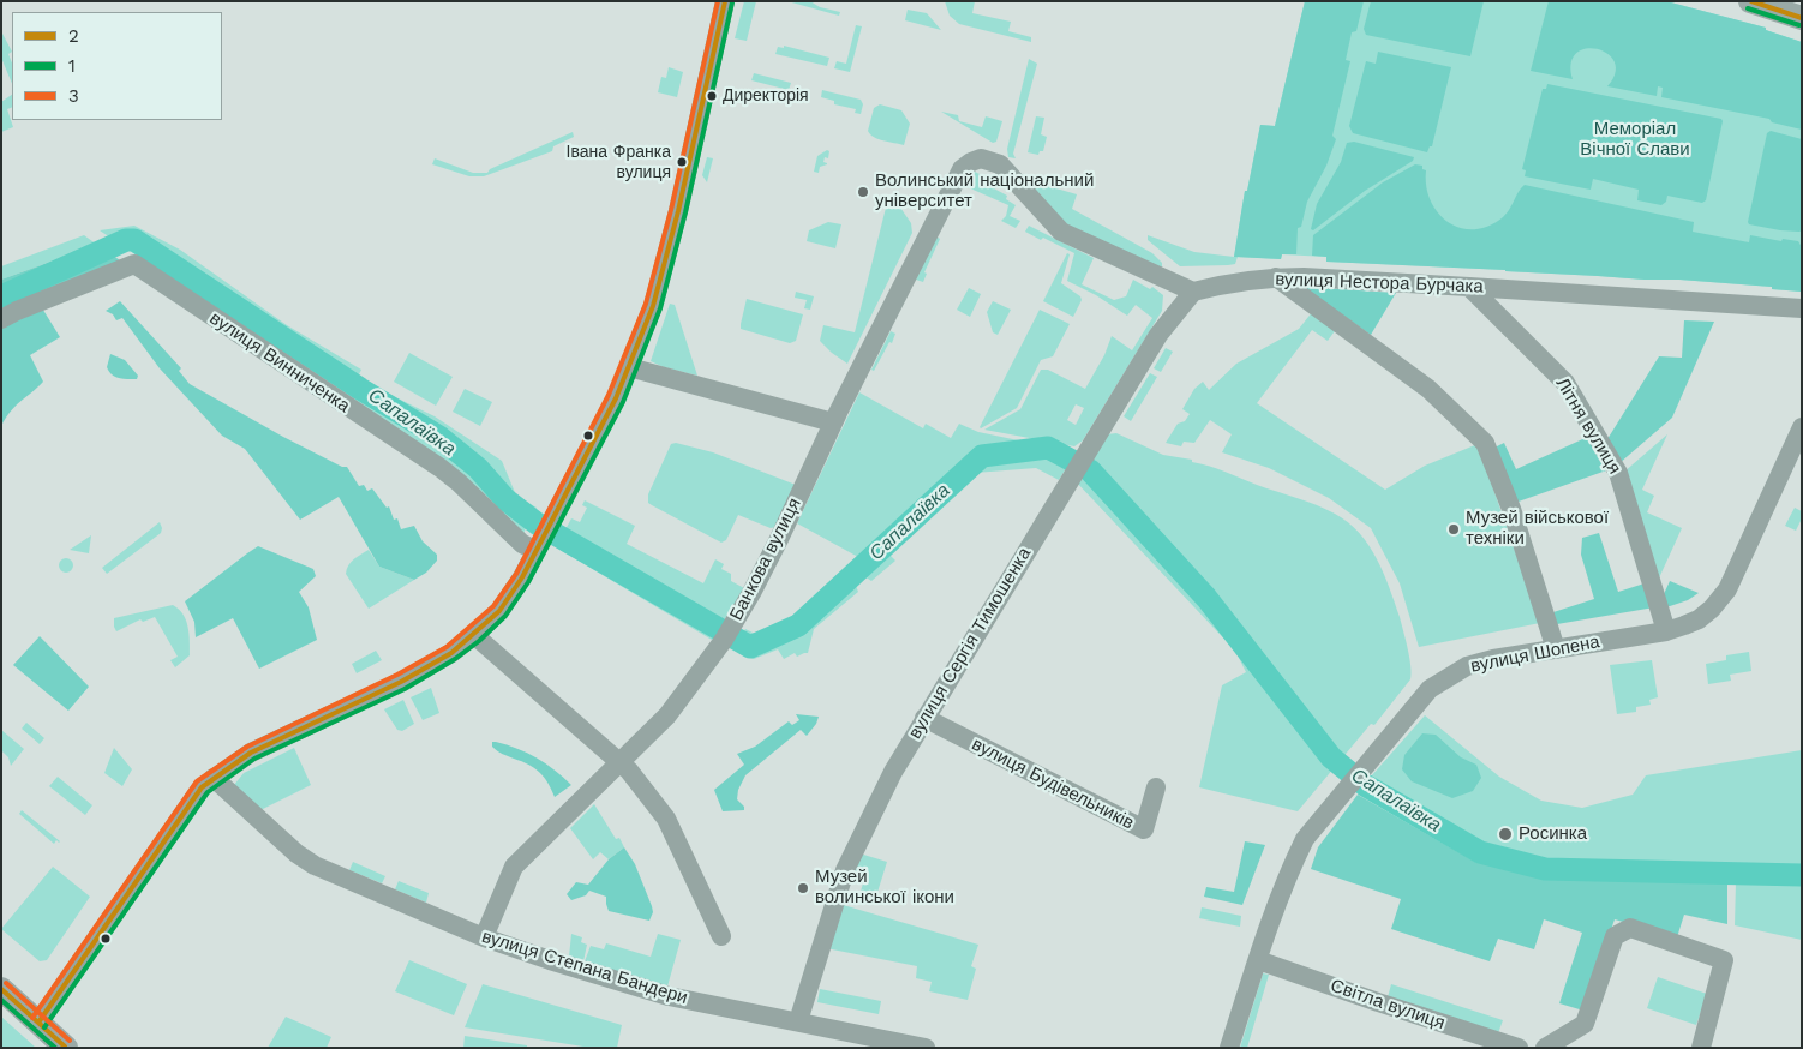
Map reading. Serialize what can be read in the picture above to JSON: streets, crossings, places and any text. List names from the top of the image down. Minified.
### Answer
{"streets":{"street":["вулиця Нестора Бурчака","вулиця Винниченка","Літня вулиця","Банкова вулиця","вулиця Сергія Тимошенка","вулиця Шопена","вулиця Будівельників","вулиця Степана Бандери","Світла вулиця"]},"crossings":[["вулиця Нестора Бурчака","Літня вулиця"],["вулиця Нестора Бурчака","Банкова вулиця"],["вулиця Нестора Бурчака","вулиця Сергія Тимошенка"],["Літня вулиця","вулиця Шопена"],["Банкова вулиця","вулиця Сергія Тимошенка"],["Банкова вулиця","вулиця Степана Бандери"],["вулиця Сергія Тимошенка","вулиця Будівельників"],["вулиця Сергія Тимошенка","вулиця Степана Бандери"],["вулиця Шопена","Світла вулиця"]],"water":["Сапалаївка"],"parks":["Меморіал Вічної Слави"],"places":["Директорія","Івана Франка вулиця","Волинський національний університет","Музей військової техніки","Росинка","Музей волинської ікони"],"lines":["transit line 2","transit line 3","transit line 1"],"legend":["2","1","3"]}
